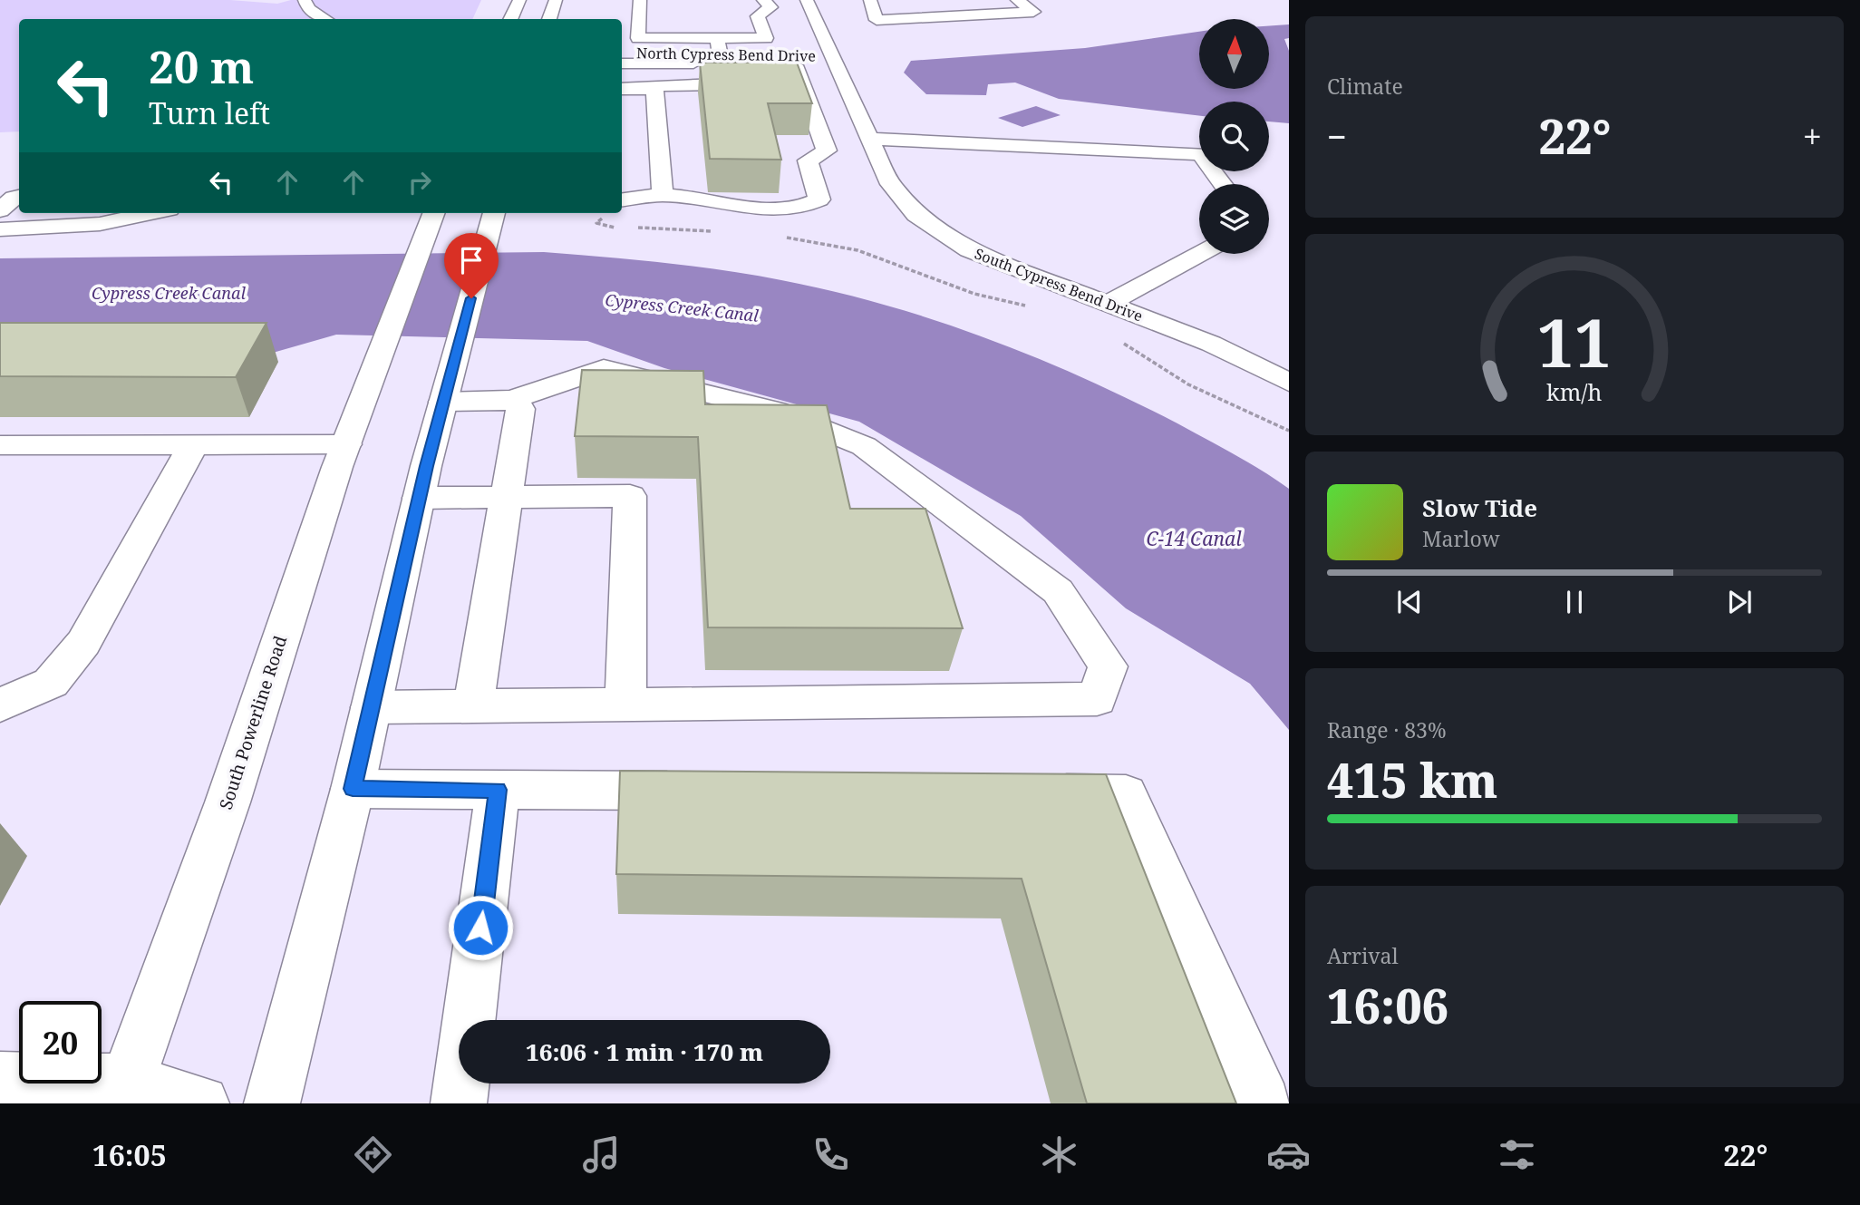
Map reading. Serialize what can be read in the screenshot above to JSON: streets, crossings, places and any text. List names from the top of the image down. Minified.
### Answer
{"streets":{"street":["North Cypress Bend Drive","South Cypress Bend Drive","South Powerline Road"]},"crossings":[["North Cypress Bend Drive","South Cypress Bend Drive"]],"water":["Cypress Creek Canal","C-14 Canal"],"north":"top","page":{"tile":["Climate",["Range · 83%","415 km"],["Arrival","16:06"]],"turn":["20 m","Turn left"],"heat":["−","22°","+"],"song":["Slow Tide","Marlow"],"limit":"20","trip":"16:06 · 1 min · 170 m","tabs":["16:05","22°"],"gauge":["11","km/h"]}}
